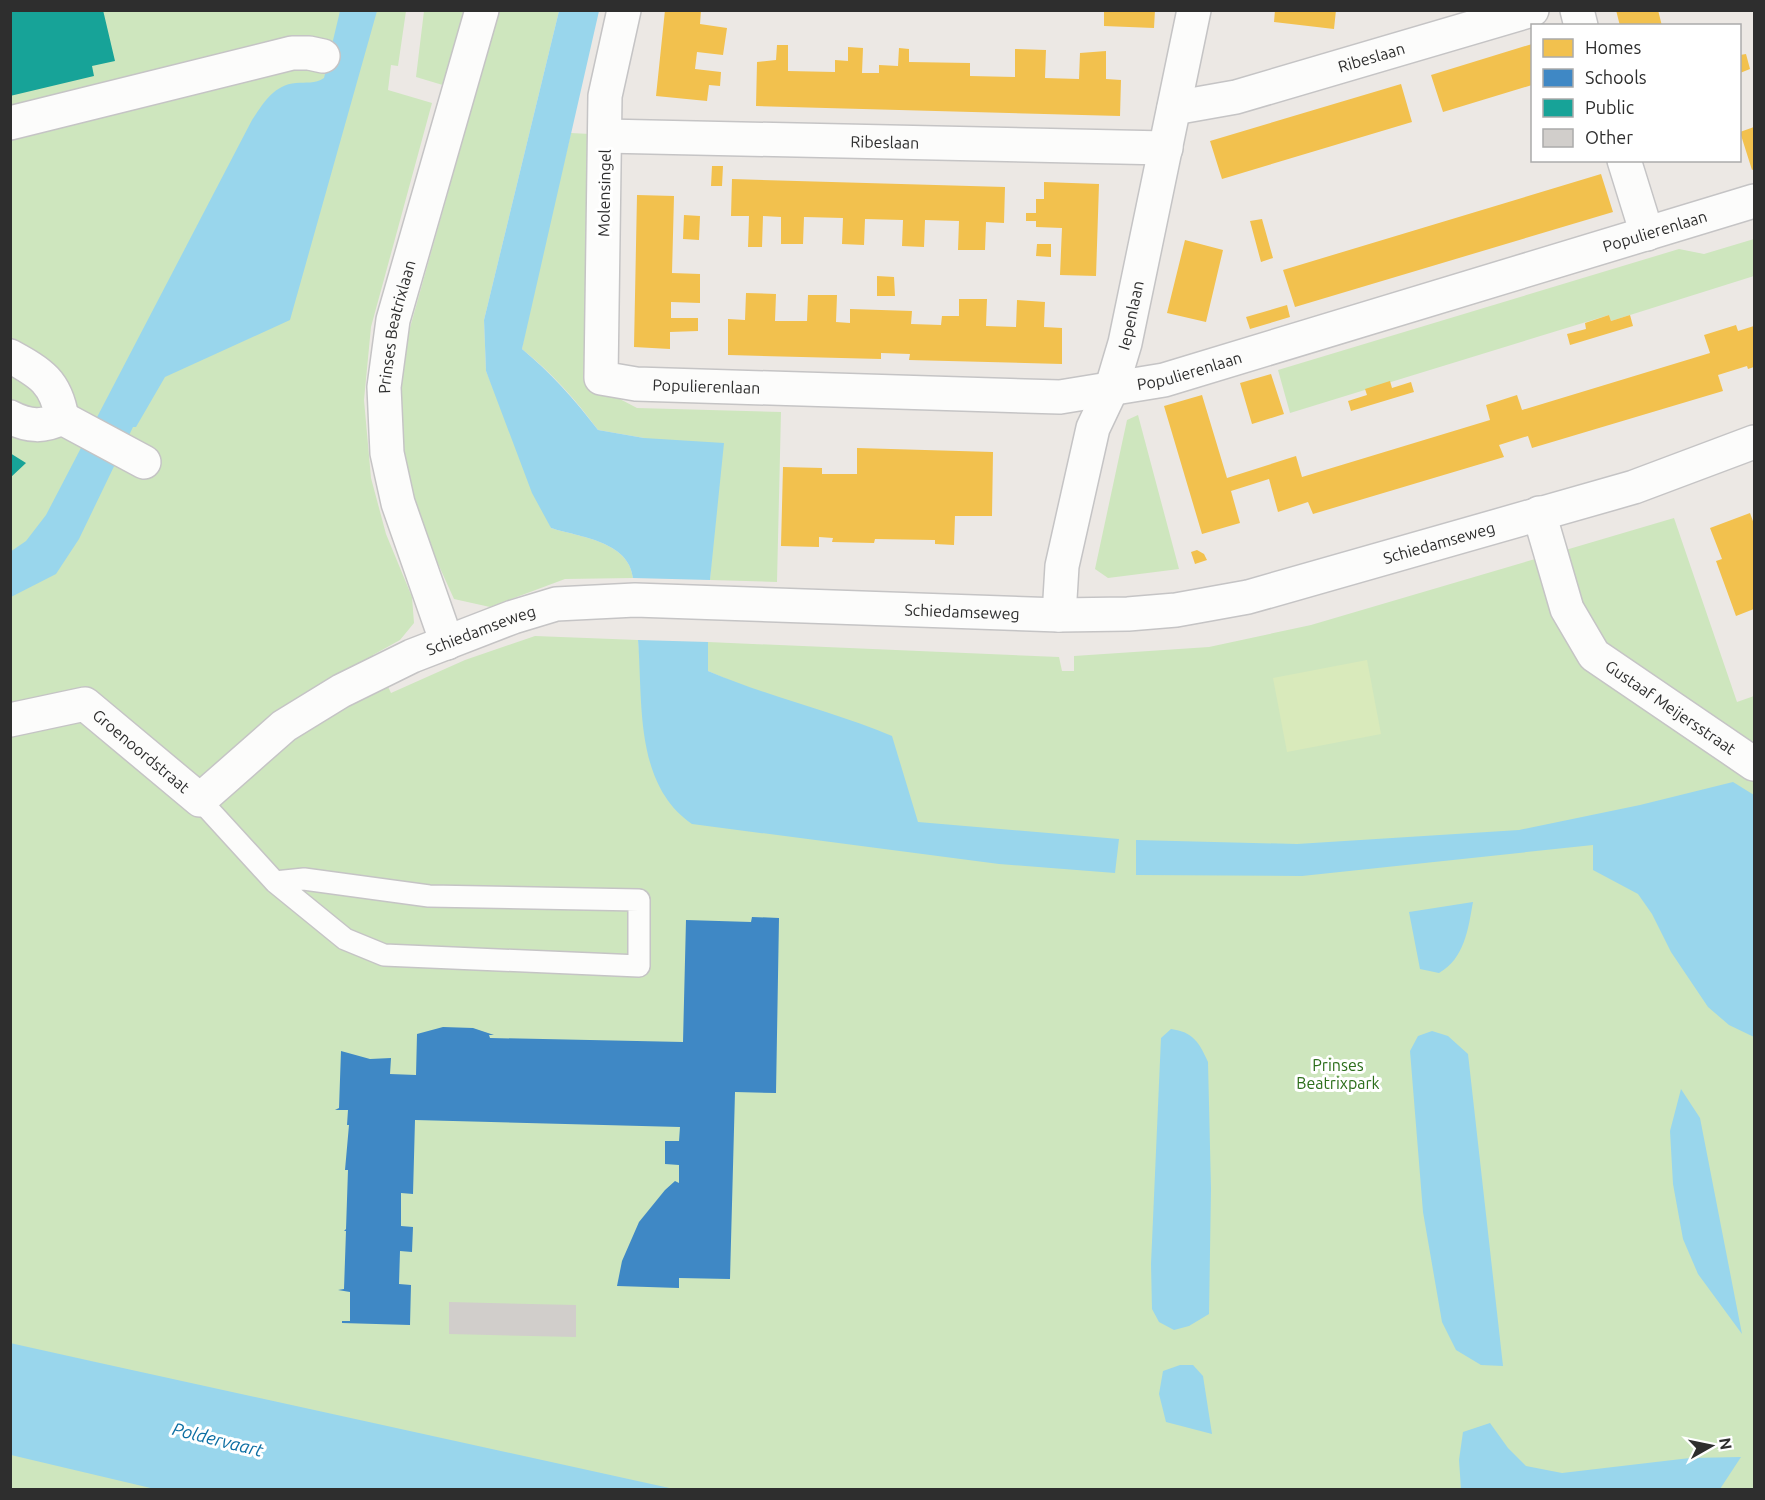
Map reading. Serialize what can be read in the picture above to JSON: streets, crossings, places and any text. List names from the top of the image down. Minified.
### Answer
{"streets":{"street":["Ribeslaan","Molensingel","Populierenlaan","Iepenlaan","Prinses Beatrixlaan","Schiedamseweg","Gustaaf Meijersstraat","Groenoordstraat"]},"crossings":[["Ribeslaan","Molensingel"],["Ribeslaan","Iepenlaan"],["Molensingel","Populierenlaan"],["Populierenlaan","Iepenlaan"],["Iepenlaan","Schiedamseweg"],["Prinses Beatrixlaan","Schiedamseweg"],["Schiedamseweg","Gustaaf Meijersstraat"],["Schiedamseweg","Groenoordstraat"]],"water":["Poldervaart"],"parks":["Prinses Beatrixpark"],"legend":["Homes","Schools","Public","Other"],"north":"right"}
